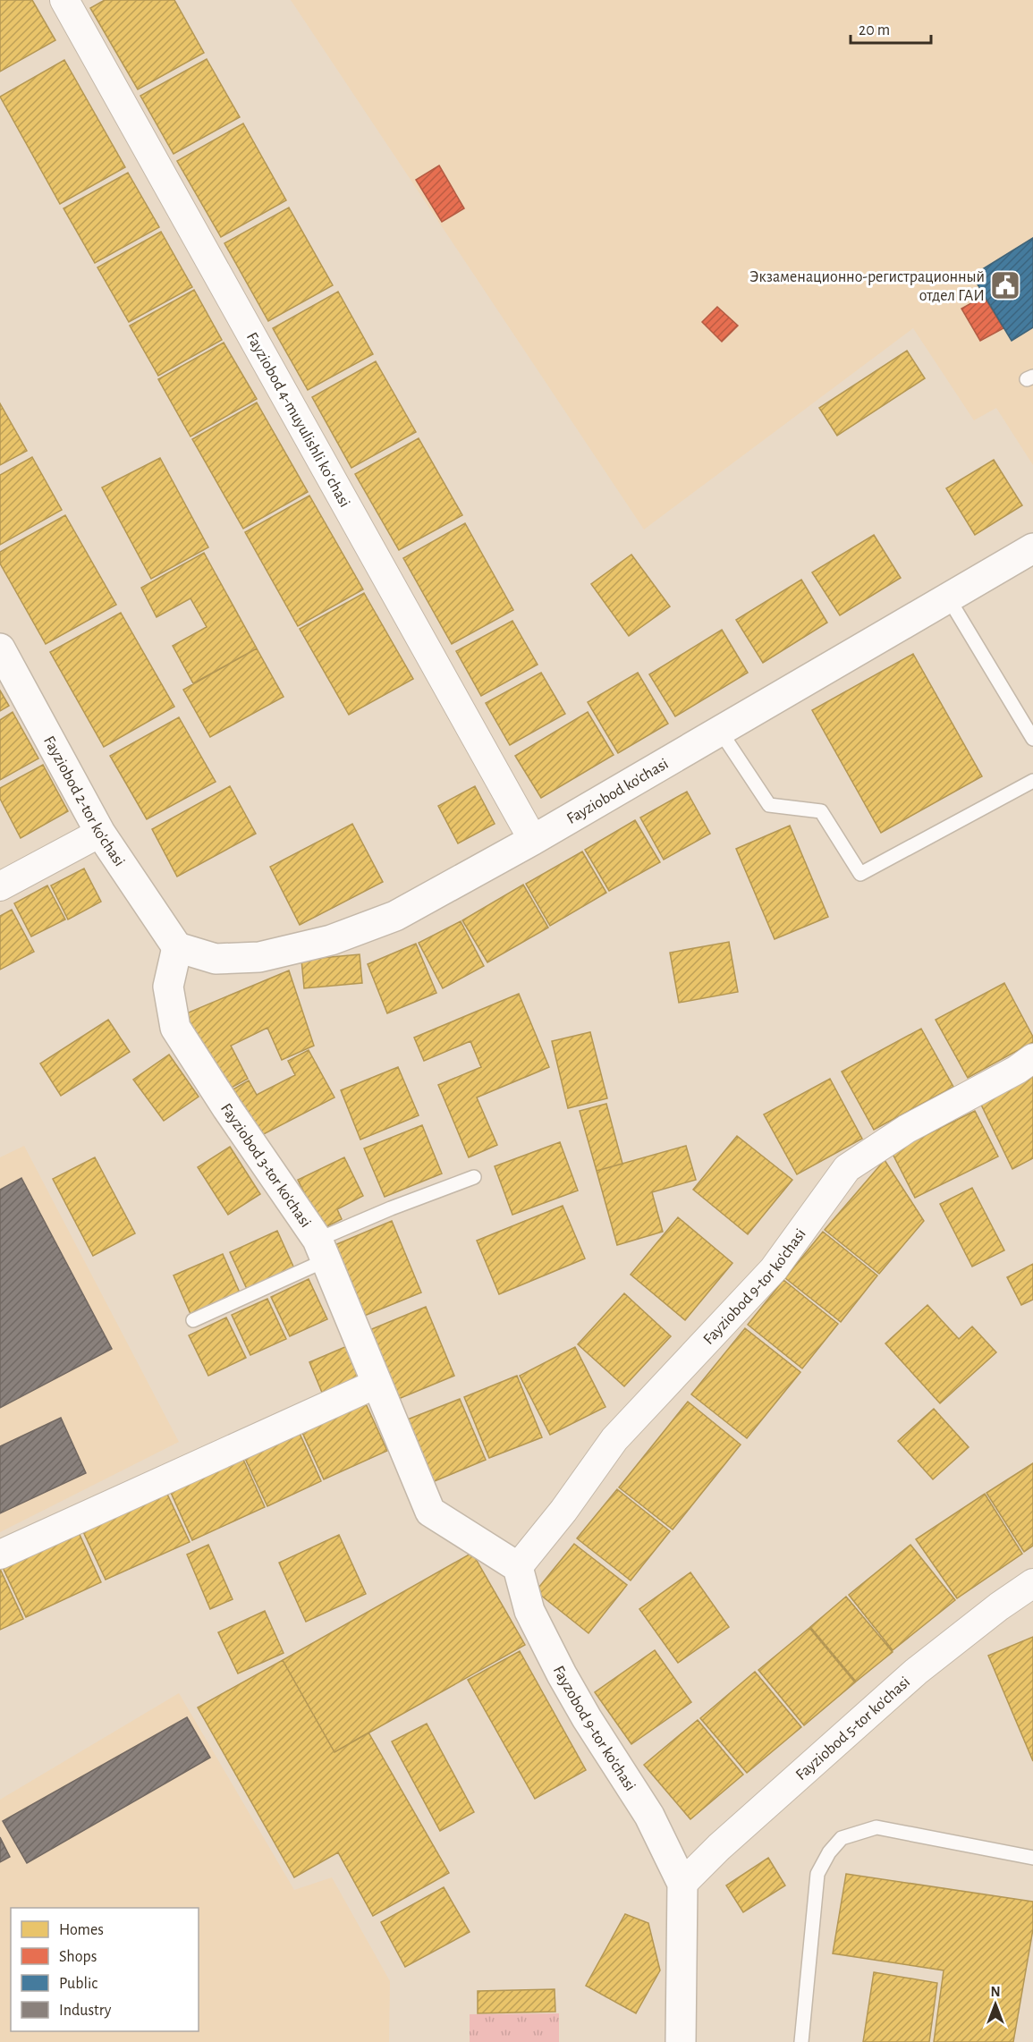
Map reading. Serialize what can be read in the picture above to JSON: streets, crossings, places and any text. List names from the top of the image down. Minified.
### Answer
{"streets":{"street":["Fayziobod 4-muyulishli koʻchasi","Fayziobod ko'chasi","Fayziobod 2-tor ko'chasi","Fayziobod 3-tor ko'chasi","Fayziobod 9-tor ko'chasi","Fayzobod 9-tor ko'chasi","Fayziobod 5-tor ko'chasi"]},"crossings":[["Fayziobod 4-muyulishli koʻchasi","Fayziobod ko'chasi"],["Fayziobod ko'chasi","Fayziobod 2-tor ko'chasi"],["Fayziobod ko'chasi","Fayziobod 3-tor ko'chasi"],["Fayziobod 2-tor ko'chasi","Fayziobod 3-tor ko'chasi"],["Fayziobod 3-tor ko'chasi","Fayziobod 9-tor ko'chasi"],["Fayziobod 3-tor ko'chasi","Fayzobod 9-tor ko'chasi"],["Fayziobod 9-tor ko'chasi","Fayzobod 9-tor ko'chasi"],["Fayzobod 9-tor ko'chasi","Fayziobod 5-tor ko'chasi"]],"places":{"public building":["Экзаменационно-регистрационный отдел ГАИ"]},"legend":["Homes","Shops","Public","Industry"],"scale_bar":"20 m","north":"top"}
